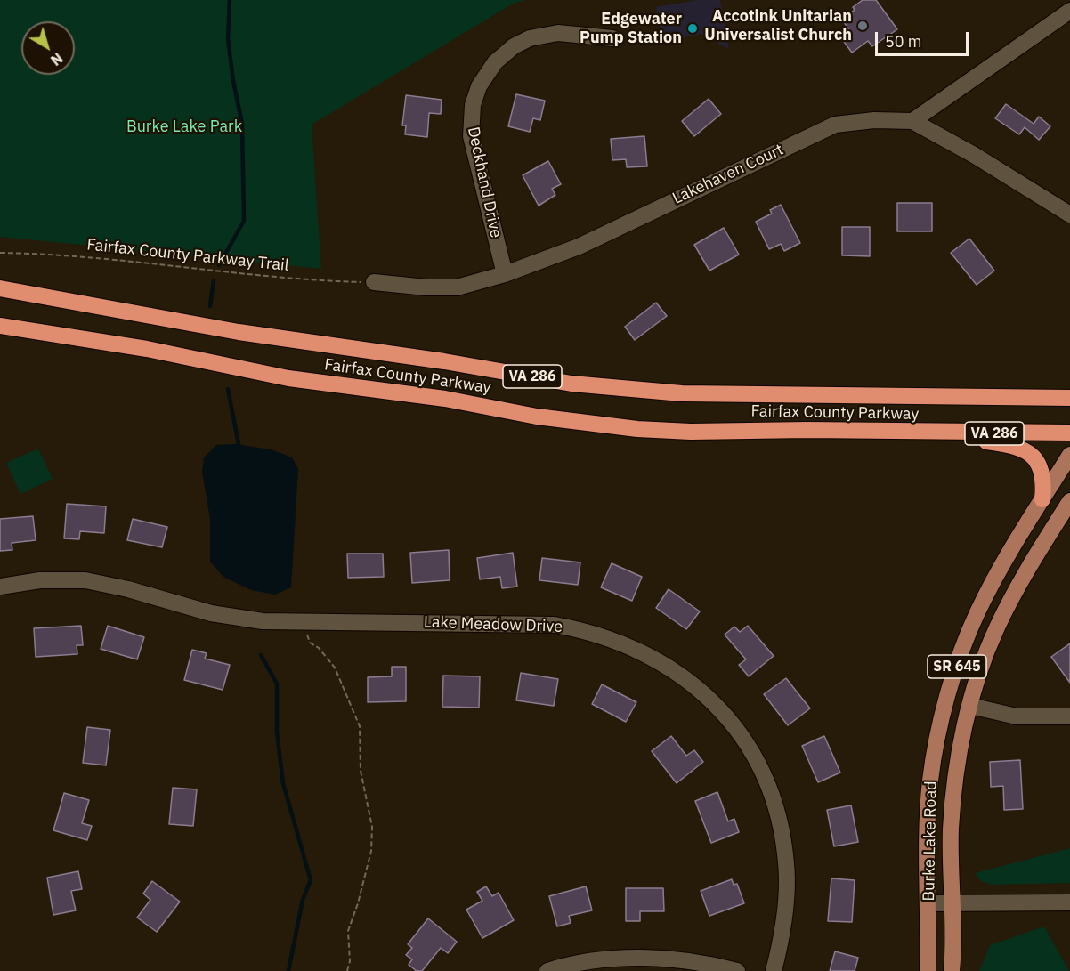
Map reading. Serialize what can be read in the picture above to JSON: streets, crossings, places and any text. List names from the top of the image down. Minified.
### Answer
{"streets":{"highway":["Fairfax County Parkway","VA 286"],"main road":["SR 645","Burke Lake Road"],"street":["Lakehaven Court","Deckhand Drive","Lake Meadow Drive"],"path":["Fairfax County Parkway Trail"]},"crossings":[["Lakehaven Court","Deckhand Drive"],["Lakehaven Court","Fairfax County Parkway Trail"]],"parks":["Burke Lake Park"],"places":["Accotink Unitarian Universalist Church","Edgewater Pump Station"],"scale_bar":"50 m","north":"bottom right"}
